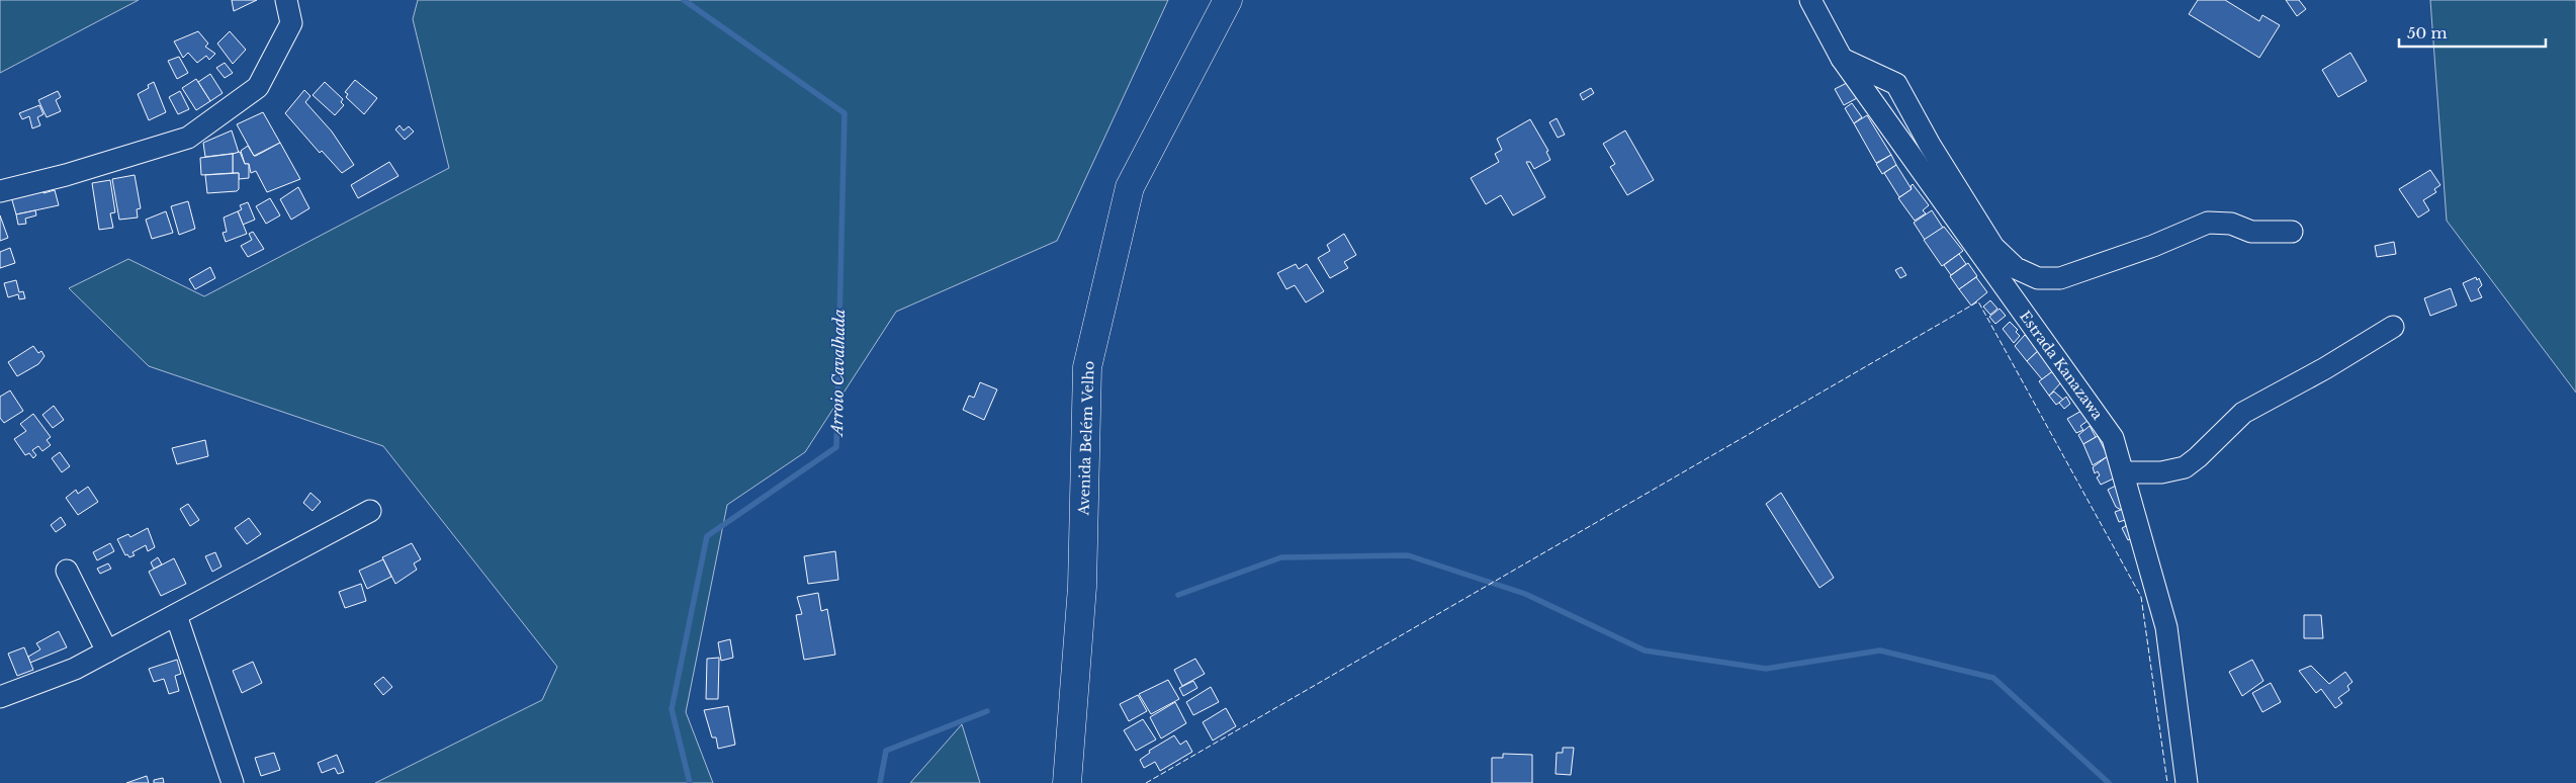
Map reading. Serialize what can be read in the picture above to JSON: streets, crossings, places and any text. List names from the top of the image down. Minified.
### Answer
{"streets":{"main road":["Avenida Belém Velho"],"street":["Estrada Kanazawa"]},"water":["Arroio Cavalhada"],"scale_bar":"50 m"}
